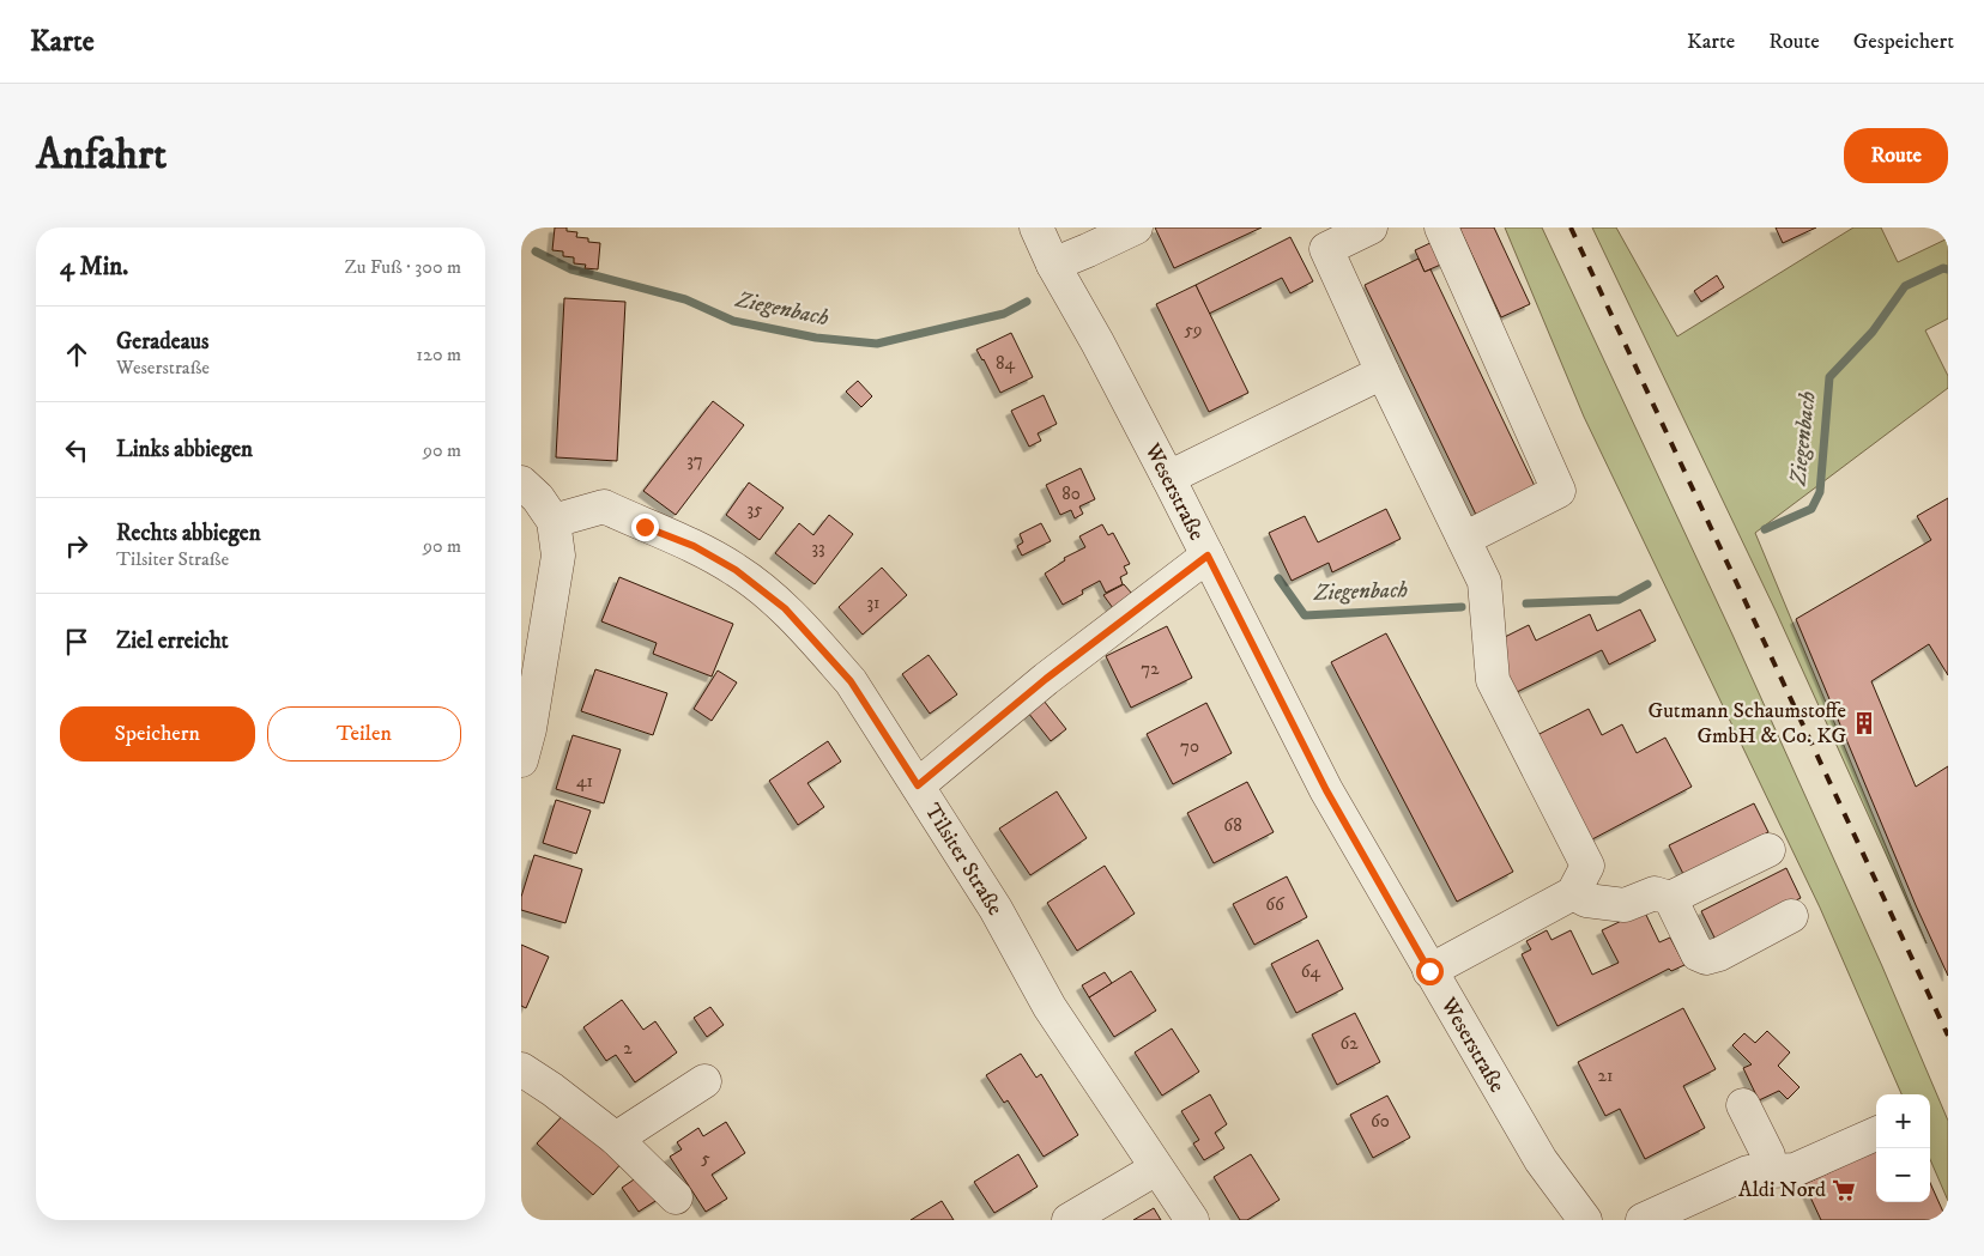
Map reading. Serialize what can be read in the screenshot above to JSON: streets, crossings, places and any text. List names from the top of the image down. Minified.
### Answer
{"streets":{"street":["Weserstraße","Tilsiter Straße"]},"water":["Ziegenbach"],"places":{"building":["Gutmann Schaumstoffe GmbH & Co. KG"],"supermarket":["Aldi Nord"]},"house_numbers":["59","84","37","80","35","33","31","72","70","41","68","66","64","62","2","21","60","5"],"page":{"header":"Karte","nav":["Karte","Route","Gespeichert"],"buttons":["Route",["Speichern","Teilen"]],"title":"Anfahrt","heading":["4 Min.","Zu Fuß · 300 m"],"list":[["Geradeaus","Weserstraße","120 m"],["Links abbiegen","90 m"],["Rechts abbiegen","Tilsiter Straße","90 m"],"Ziel erreicht"],"map_buttons":["+","−"]}}
